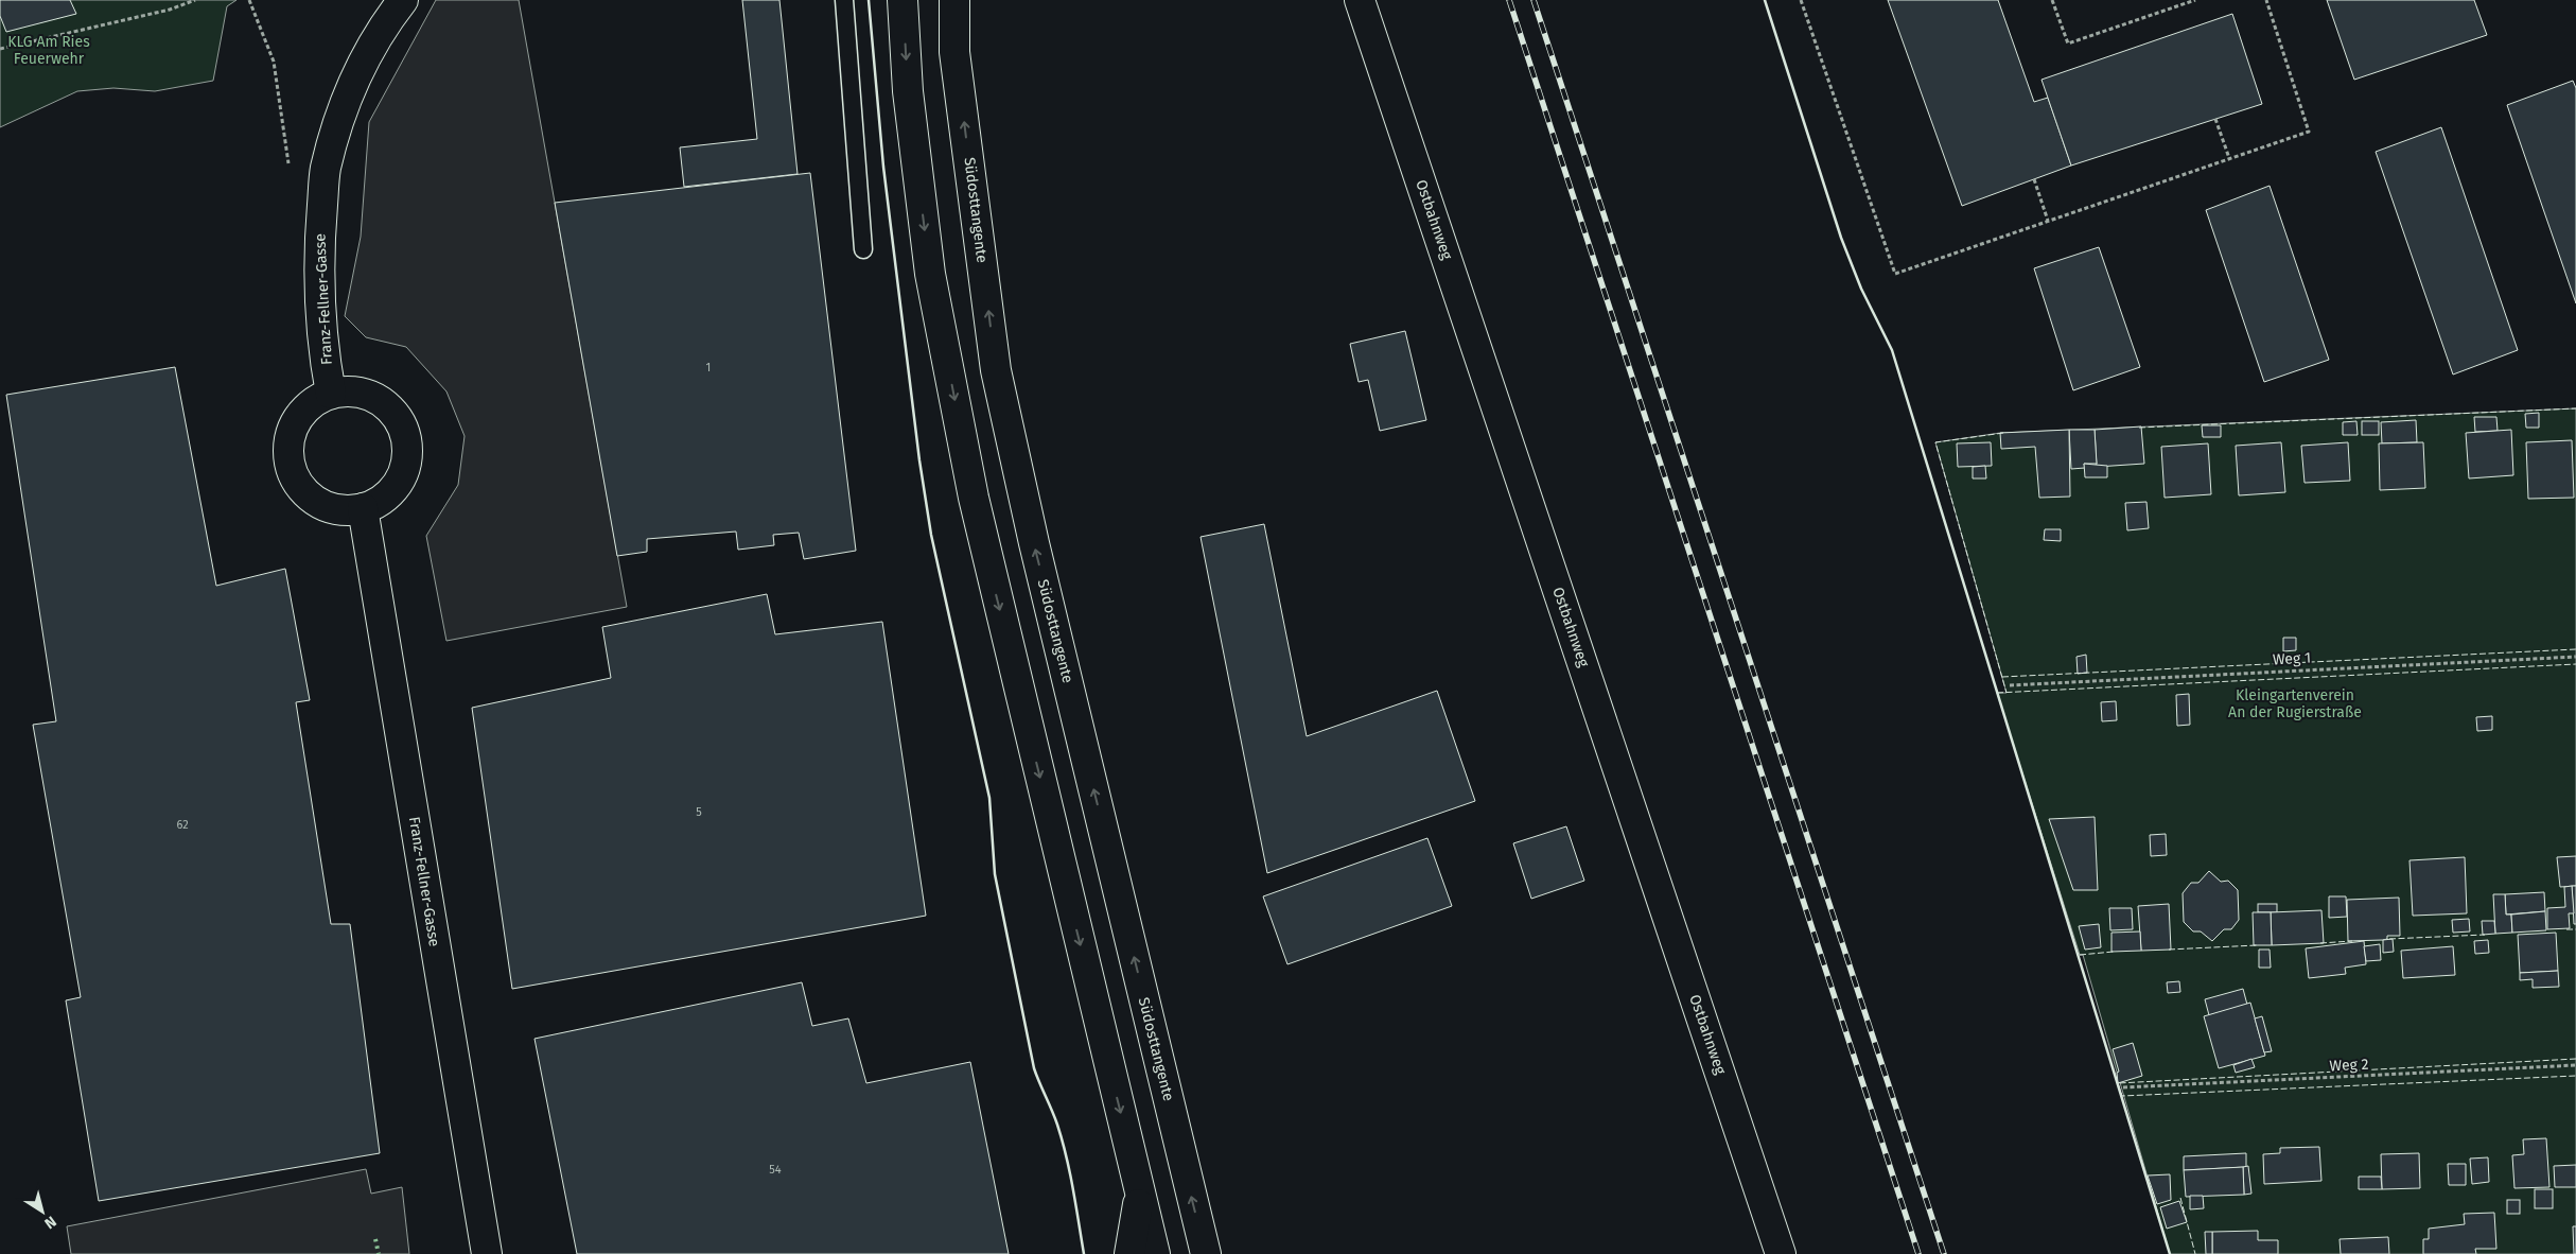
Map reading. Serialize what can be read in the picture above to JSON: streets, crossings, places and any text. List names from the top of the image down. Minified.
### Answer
{"streets":{"main road":["Südosttangente","Ostbahnweg","Franz-Fellner-Gasse"],"path":["Weg 1","Weg 2"]},"parks":["KLG Am Ries Feuerwehr","Kleingartenverein An der Rugierstraße"],"house_numbers":["1","5","62","54"],"north":"bottom right"}
